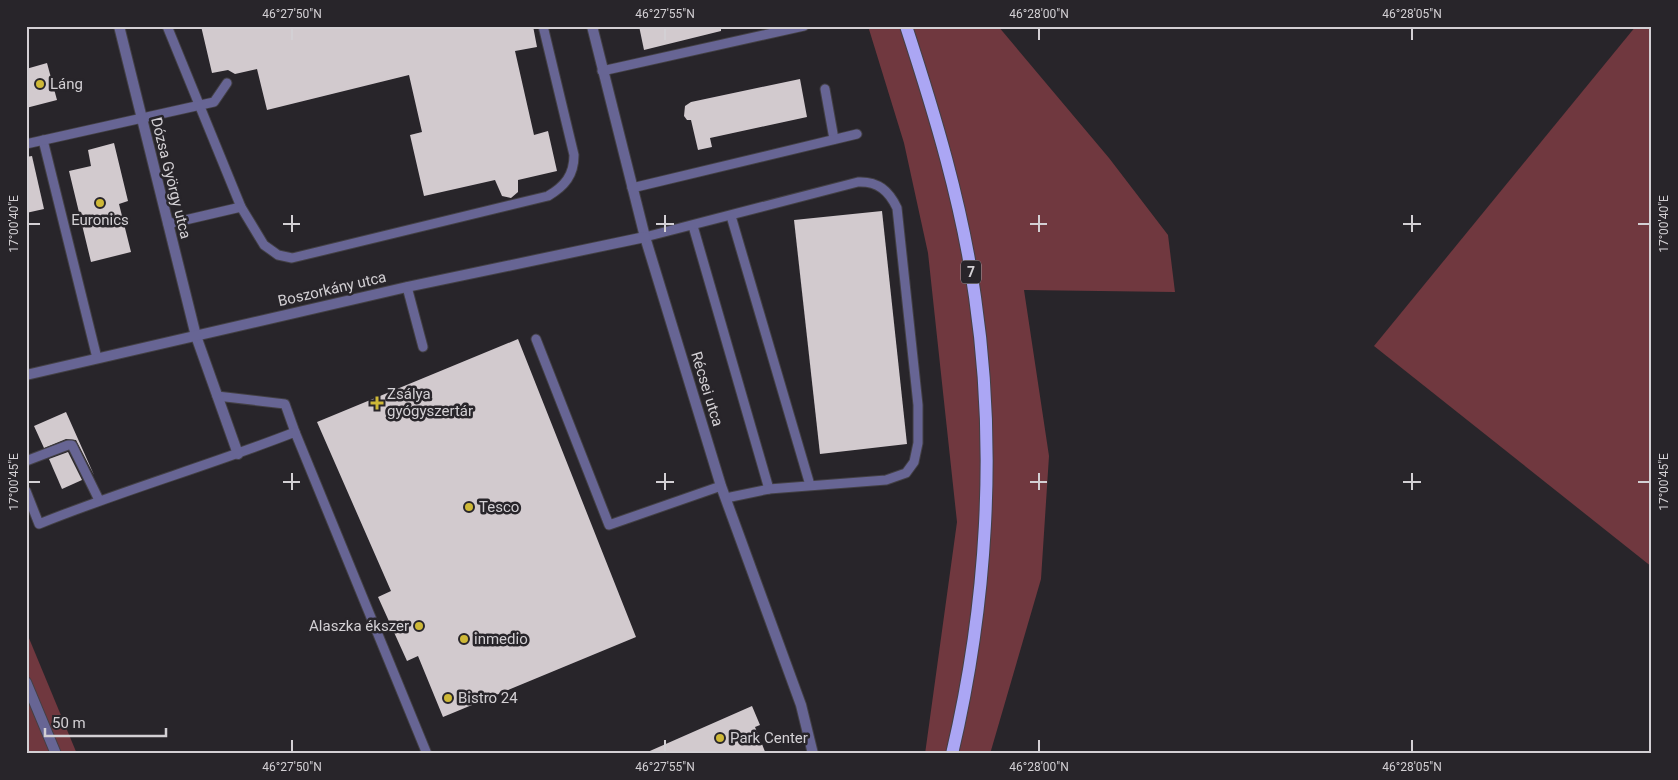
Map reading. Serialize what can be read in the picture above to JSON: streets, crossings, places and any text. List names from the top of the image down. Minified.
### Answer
{"streets":{"main road":["7"],"street":["Dózsa György utca","Boszorkány utca","Récsei utca"]},"crossings":[["Dózsa György utca","Boszorkány utca"],["Boszorkány utca","Récsei utca"]],"places":{"other":["Láng","Euronics","Tesco","Alaszka ékszer","inmedio","Bistro 24","Park Center"],"health":["Zsálya gyógyszertár"]},"scale_bar":"50 m","coordinates":["46°27'50\"N","46°27'55\"N","46°28'00\"N","46°28'05\"N","17°00'40\"E","17°00'45\"E"]}
